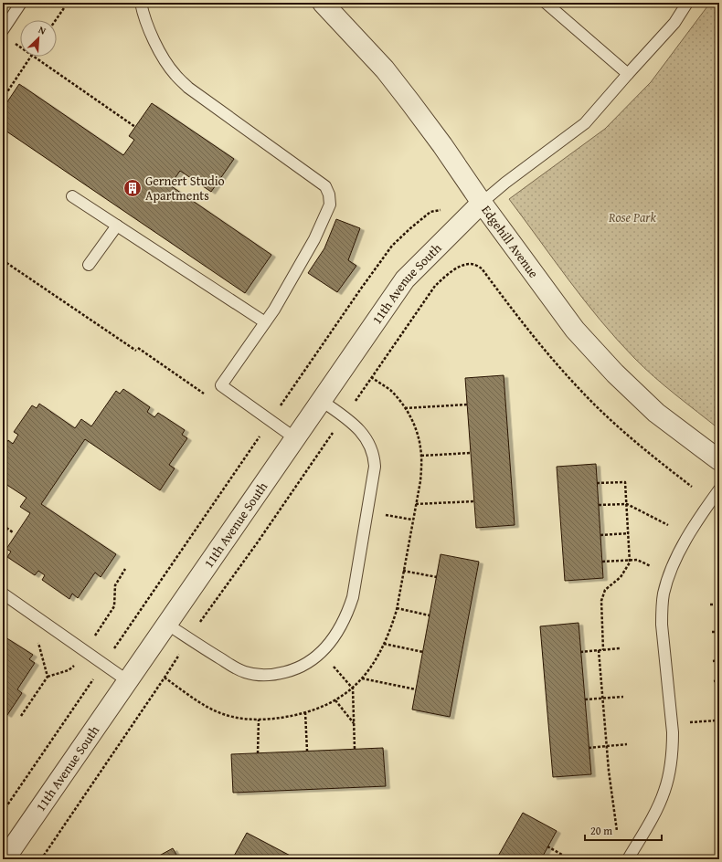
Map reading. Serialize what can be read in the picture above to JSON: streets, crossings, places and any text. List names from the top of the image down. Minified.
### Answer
{"streets":{"street":["Edgehill Avenue","11th Avenue South"]},"crossings":[["Edgehill Avenue","11th Avenue South"]],"parks":["Rose Park"],"places":{"building":["Gernert Studio Apartments"]},"scale_bar":"20 m","north":"top right"}
